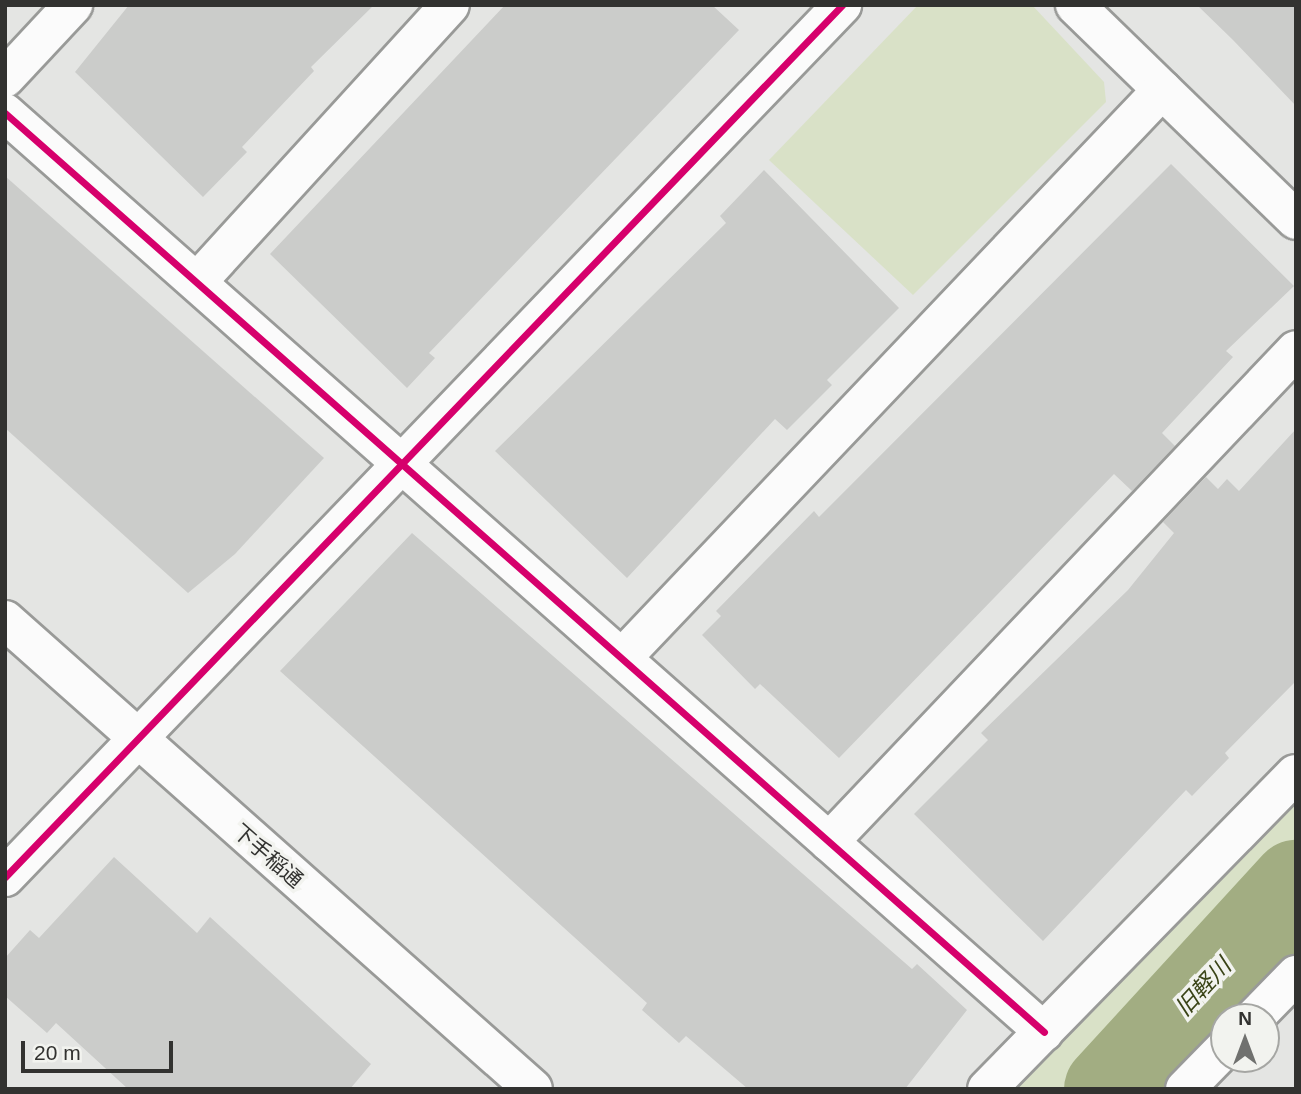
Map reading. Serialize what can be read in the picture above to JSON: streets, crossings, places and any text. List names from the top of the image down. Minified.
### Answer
{"streets":{"street":["下手稲通"]},"water":["旧軽川"],"scale_bar":"20 m","north":"top"}
